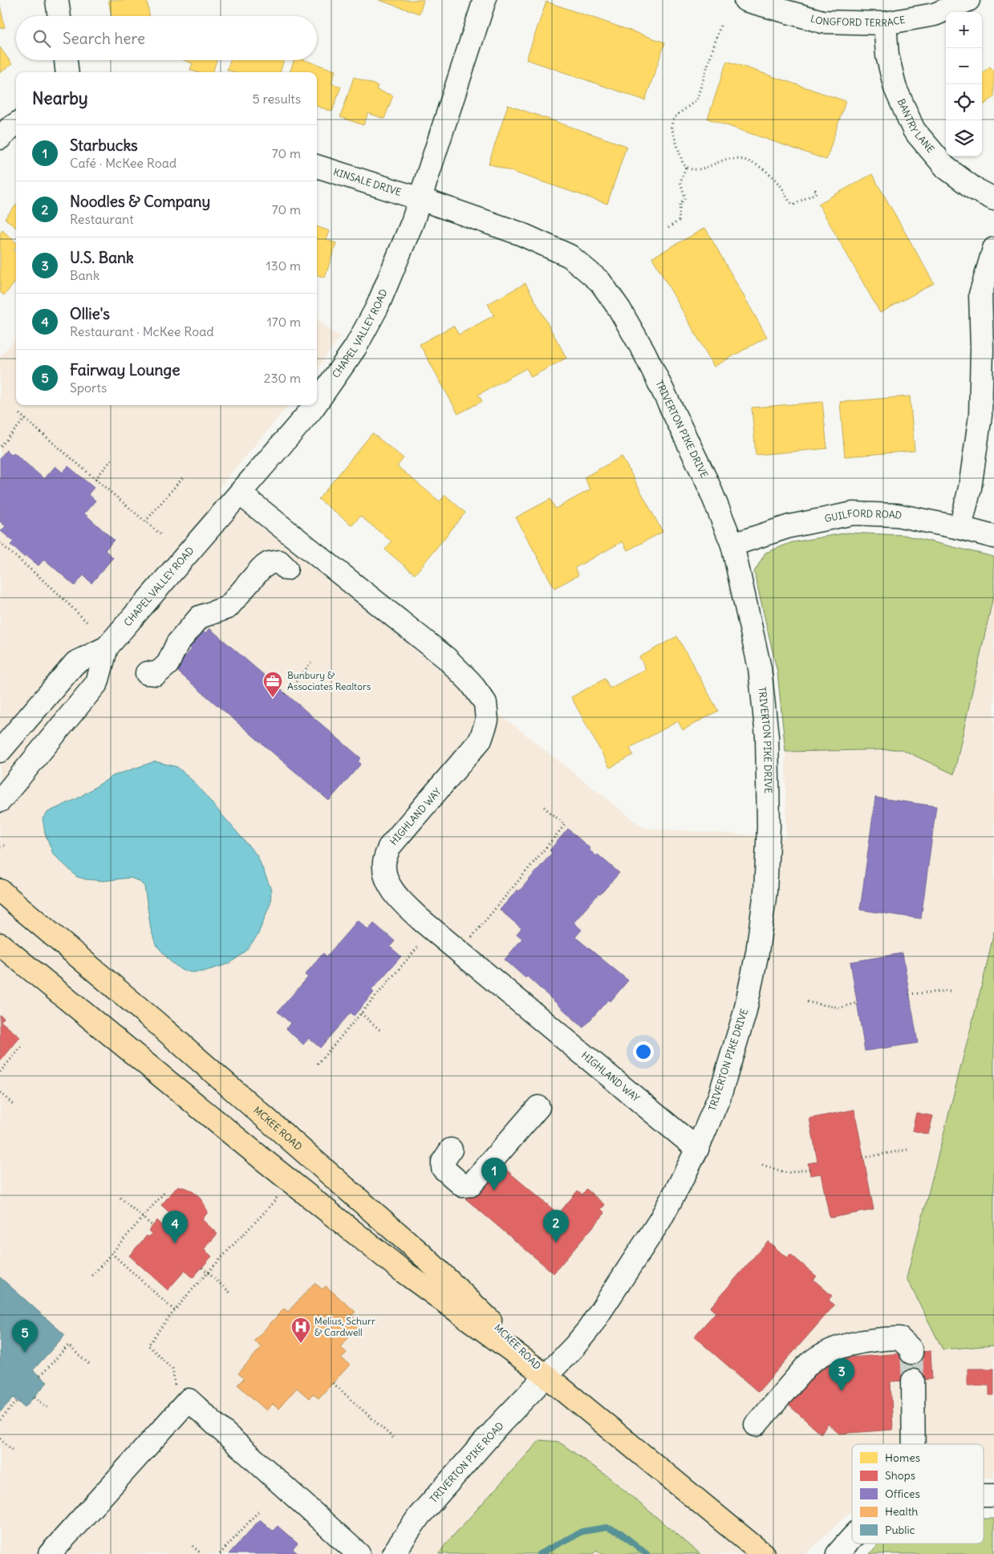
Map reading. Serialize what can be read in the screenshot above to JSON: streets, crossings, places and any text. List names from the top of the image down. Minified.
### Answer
{"streets":{"main road":["MCKEE ROAD"],"street":["LONGFORD TERRACE","BANTRY LANE","KINSALE DRIVE","CHAPEL VALLEY ROAD","TRIVERTON PIKE DRIVE","GUILFORD ROAD","HIGHLAND WAY","TRIVERTON PIKE ROAD"]},"crossings":[["LONGFORD TERRACE","BANTRY LANE"],["KINSALE DRIVE","CHAPEL VALLEY ROAD"],["KINSALE DRIVE","TRIVERTON PIKE DRIVE"],["CHAPEL VALLEY ROAD","TRIVERTON PIKE DRIVE"],["CHAPEL VALLEY ROAD","HIGHLAND WAY"],["TRIVERTON PIKE DRIVE","GUILFORD ROAD"],["TRIVERTON PIKE DRIVE","HIGHLAND WAY"],["TRIVERTON PIKE DRIVE","MCKEE ROAD"],["TRIVERTON PIKE DRIVE","TRIVERTON PIKE ROAD"],["MCKEE ROAD","TRIVERTON PIKE ROAD"]],"places":{"office":["Bunbury & Associates Realtors"],"hospital":["Melius, Schurr & Cardwell"]},"legend":["Homes","Shops","Offices","Health","Public"],"page":{"map_buttons":["+","−"],"search":"Search here","heading":["Nearby","5 results"],"list":[{"mark":"1","name":"Starbucks","note":"Café · McKee Road","value":"70 m"},{"mark":"2","name":"Noodles & Company","note":"Restaurant","value":"70 m"},{"mark":"3","name":"U.S. Bank","note":"Bank","value":"130 m"},{"mark":"4","name":"Ollie's","note":"Restaurant · McKee Road","value":"170 m"},{"mark":"5","name":"Fairway Lounge","note":"Sports","value":"230 m"}],"pins":["1","2","4","5","3"]}}
